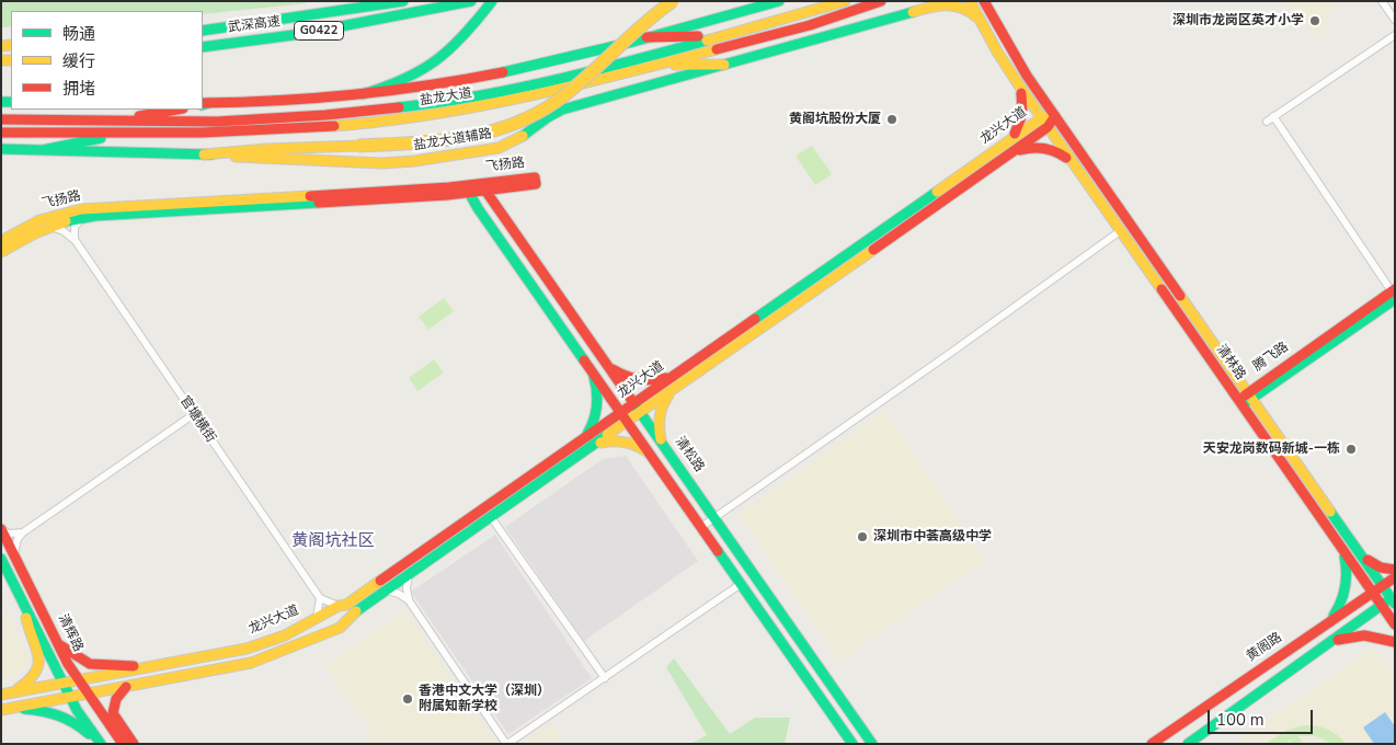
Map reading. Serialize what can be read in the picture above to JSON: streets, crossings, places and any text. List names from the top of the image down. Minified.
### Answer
{"streets":{"main road":["武深高速","G0422","盐龙大道","龙兴大道","盐龙大道辅路","飞扬路","腾飞路","清林路","清松路","清辉路","黄阁路"],"street":["官塘横街"]},"crossings":[["龙兴大道","清林路"],["龙兴大道","清松路"],["龙兴大道","清辉路"],["盐龙大道辅路","清林路"],["飞扬路","官塘横街"],["飞扬路","清松路"],["腾飞路","清林路"],["清林路","黄阁路"]],"districts":["黄阁坑社区"],"places":["深圳市龙岗区英才小学","黄阁坑股份大厦","天安龙岗数码新城-一栋","深圳市中荟高级中学","香港中文大学（深圳） 附属知新学校"],"legend":["畅通","缓行","拥堵"],"scale_bar":"100 m"}
